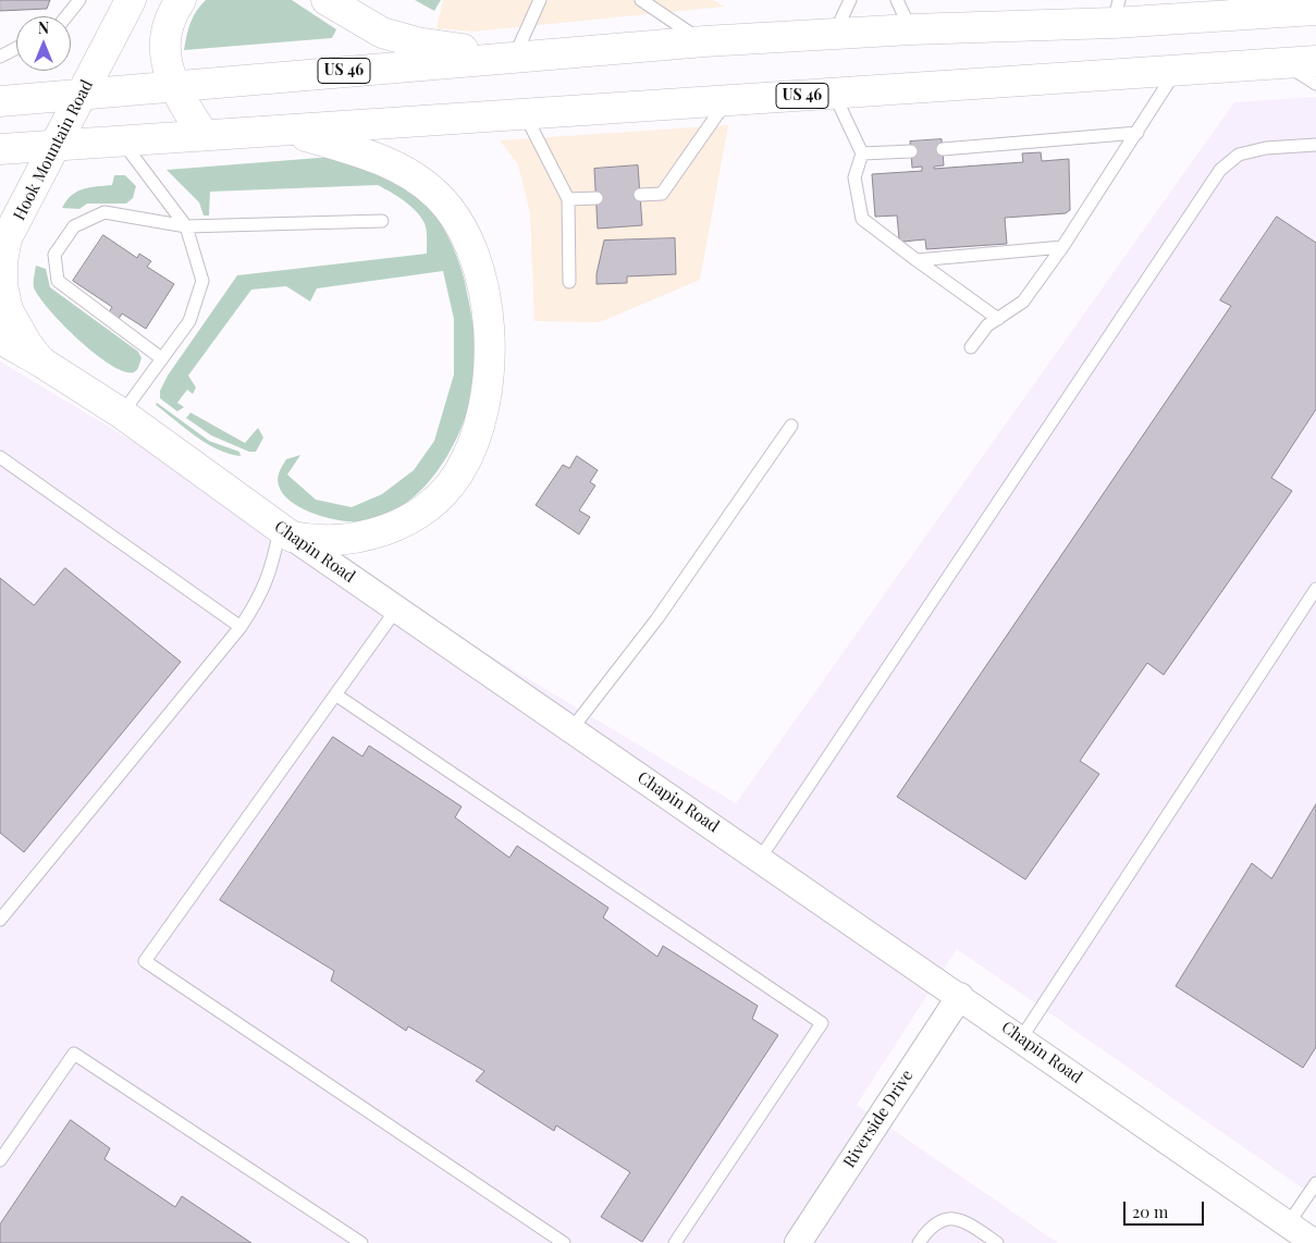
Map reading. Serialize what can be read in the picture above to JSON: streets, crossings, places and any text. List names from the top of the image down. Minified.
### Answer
{"streets":{"main road":["US 46","Hook Mountain Road","Chapin Road"],"street":["Riverside Drive"]},"crossings":[["US 46","Hook Mountain Road"],["Hook Mountain Road","Chapin Road"],["Chapin Road","Riverside Drive"]],"scale_bar":"20 m","north":"top"}
